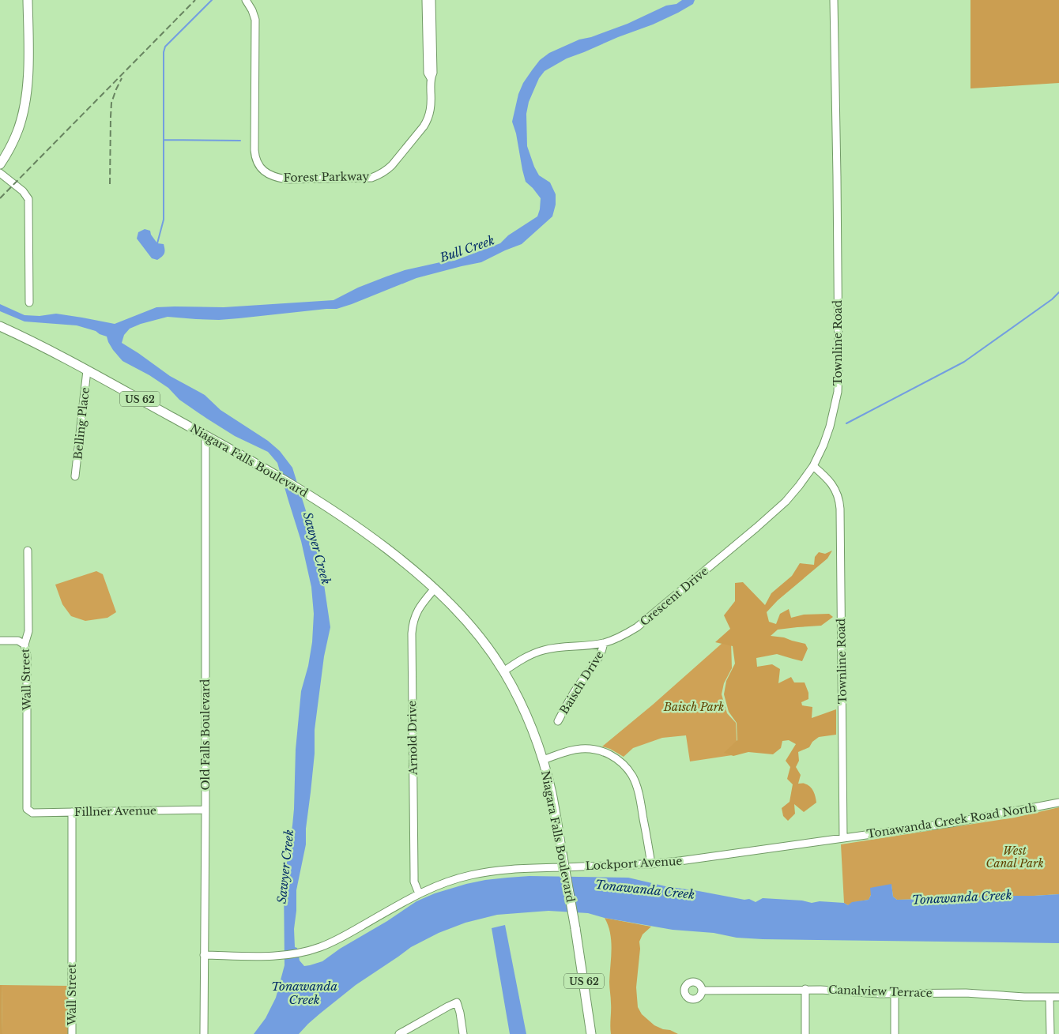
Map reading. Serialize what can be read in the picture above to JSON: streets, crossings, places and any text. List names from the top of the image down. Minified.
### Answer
{"streets":{"main road":["US 62","Niagara Falls Boulevard"],"street":["Forest Parkway","Townline Road","Belling Place","Crescent Drive","Wall Street","Baisch Drive","Old Falls Boulevard","Arnold Drive","Fillner Avenue","Tonawanda Creek Road North","Lockport Avenue","Canalview Terrace"]},"crossings":[["Townline Road","Crescent Drive"],["Townline Road","Tonawanda Creek Road North"],["Townline Road","Lockport Avenue"],["Belling Place","Niagara Falls Boulevard"],["Niagara Falls Boulevard","Crescent Drive"],["Niagara Falls Boulevard","Old Falls Boulevard"],["Niagara Falls Boulevard","Arnold Drive"],["Crescent Drive","Baisch Drive"],["Wall Street","Fillner Avenue"],["Old Falls Boulevard","Fillner Avenue"],["Old Falls Boulevard","Lockport Avenue"],["Arnold Drive","Lockport Avenue"],["Tonawanda Creek Road North","Lockport Avenue"]],"water":["Bull Creek","Sawyer Creek","Tonawanda Creek"],"parks":["Baisch Park","West Canal Park"]}
